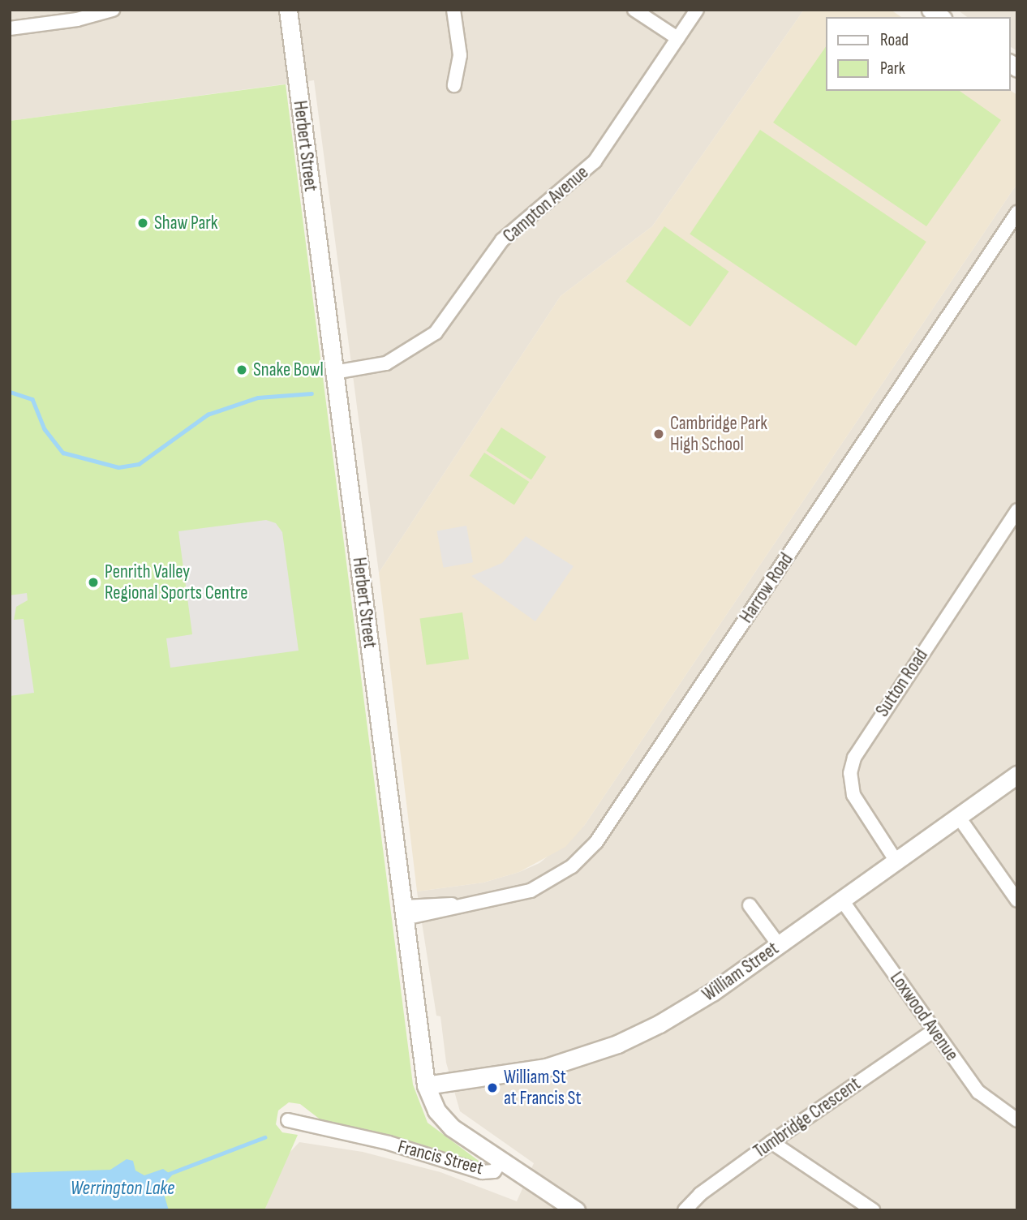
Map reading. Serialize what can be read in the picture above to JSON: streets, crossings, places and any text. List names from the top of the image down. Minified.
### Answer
{"streets":{"street":["Herbert Street","Campton Avenue","Harrow Road","Sutton Road","William Street","Loxwood Avenue","Tumbridge Crescent","Francis Street"]},"crossings":[["Herbert Street","Campton Avenue"],["Herbert Street","Harrow Road"],["Herbert Street","William Street"],["Herbert Street","Francis Street"],["Sutton Road","William Street"],["William Street","Loxwood Avenue"],["Loxwood Avenue","Tumbridge Crescent"]],"water":["Werrington Lake"],"places":["Shaw Park","Snake Bowl","Cambridge Park High School","Penrith Valley Regional Sports Centre","William St at Francis St"],"legend":["Road","Park"]}
